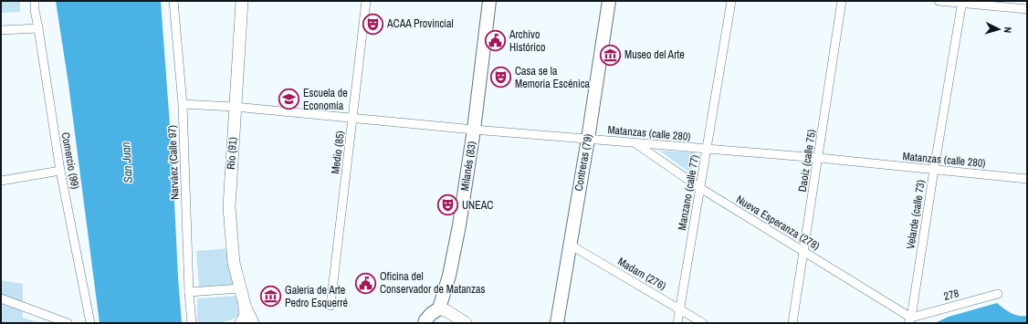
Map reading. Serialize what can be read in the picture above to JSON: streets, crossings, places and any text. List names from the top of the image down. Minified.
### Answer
{"streets":{"main road":["Contreras (79)","Milanés (83)"],"street":["Matanzas (calle 280)","Medio (85)","Río (91)","Comercio (99)","Daoiz (calle 75)","Narváez (Calle 97)","Manzano (calle 77)","Velarde (calle 73)","Nueva Esperanza (278)","Madam (276)","278"]},"crossings":[["Matanzas (calle 280)","Medio (85)"],["Matanzas (calle 280)","Río (91)"],["Matanzas (calle 280)","Daoiz (calle 75)"],["Matanzas (calle 280)","Narváez (Calle 97)"],["Matanzas (calle 280)","Contreras (79)"],["Matanzas (calle 280)","Milanés (83)"],["Matanzas (calle 280)","Manzano (calle 77)"],["Matanzas (calle 280)","Velarde (calle 73)"],["Matanzas (calle 280)","Nueva Esperanza (278)"],["Daoiz (calle 75)","Nueva Esperanza (278)"],["Contreras (79)","Madam (276)"],["Manzano (calle 77)","Nueva Esperanza (278)"],["Manzano (calle 77)","Madam (276)"],["Velarde (calle 73)","Nueva Esperanza (278)"],["Velarde (calle 73)","278"],["Nueva Esperanza (278)","278"]],"water":["San Juan"],"places":{"theatre":["ACAA Provincial","Casa se la Memoria Escénica","UNEAC"],"public building":["Archivo Histórico","Oficina del Conservador de Matanzas"],"museum":["Museo del Arte","Galería de Arte Pedro Esquerré"],"school or university":["Escuela de Economía"]},"north":"right"}
